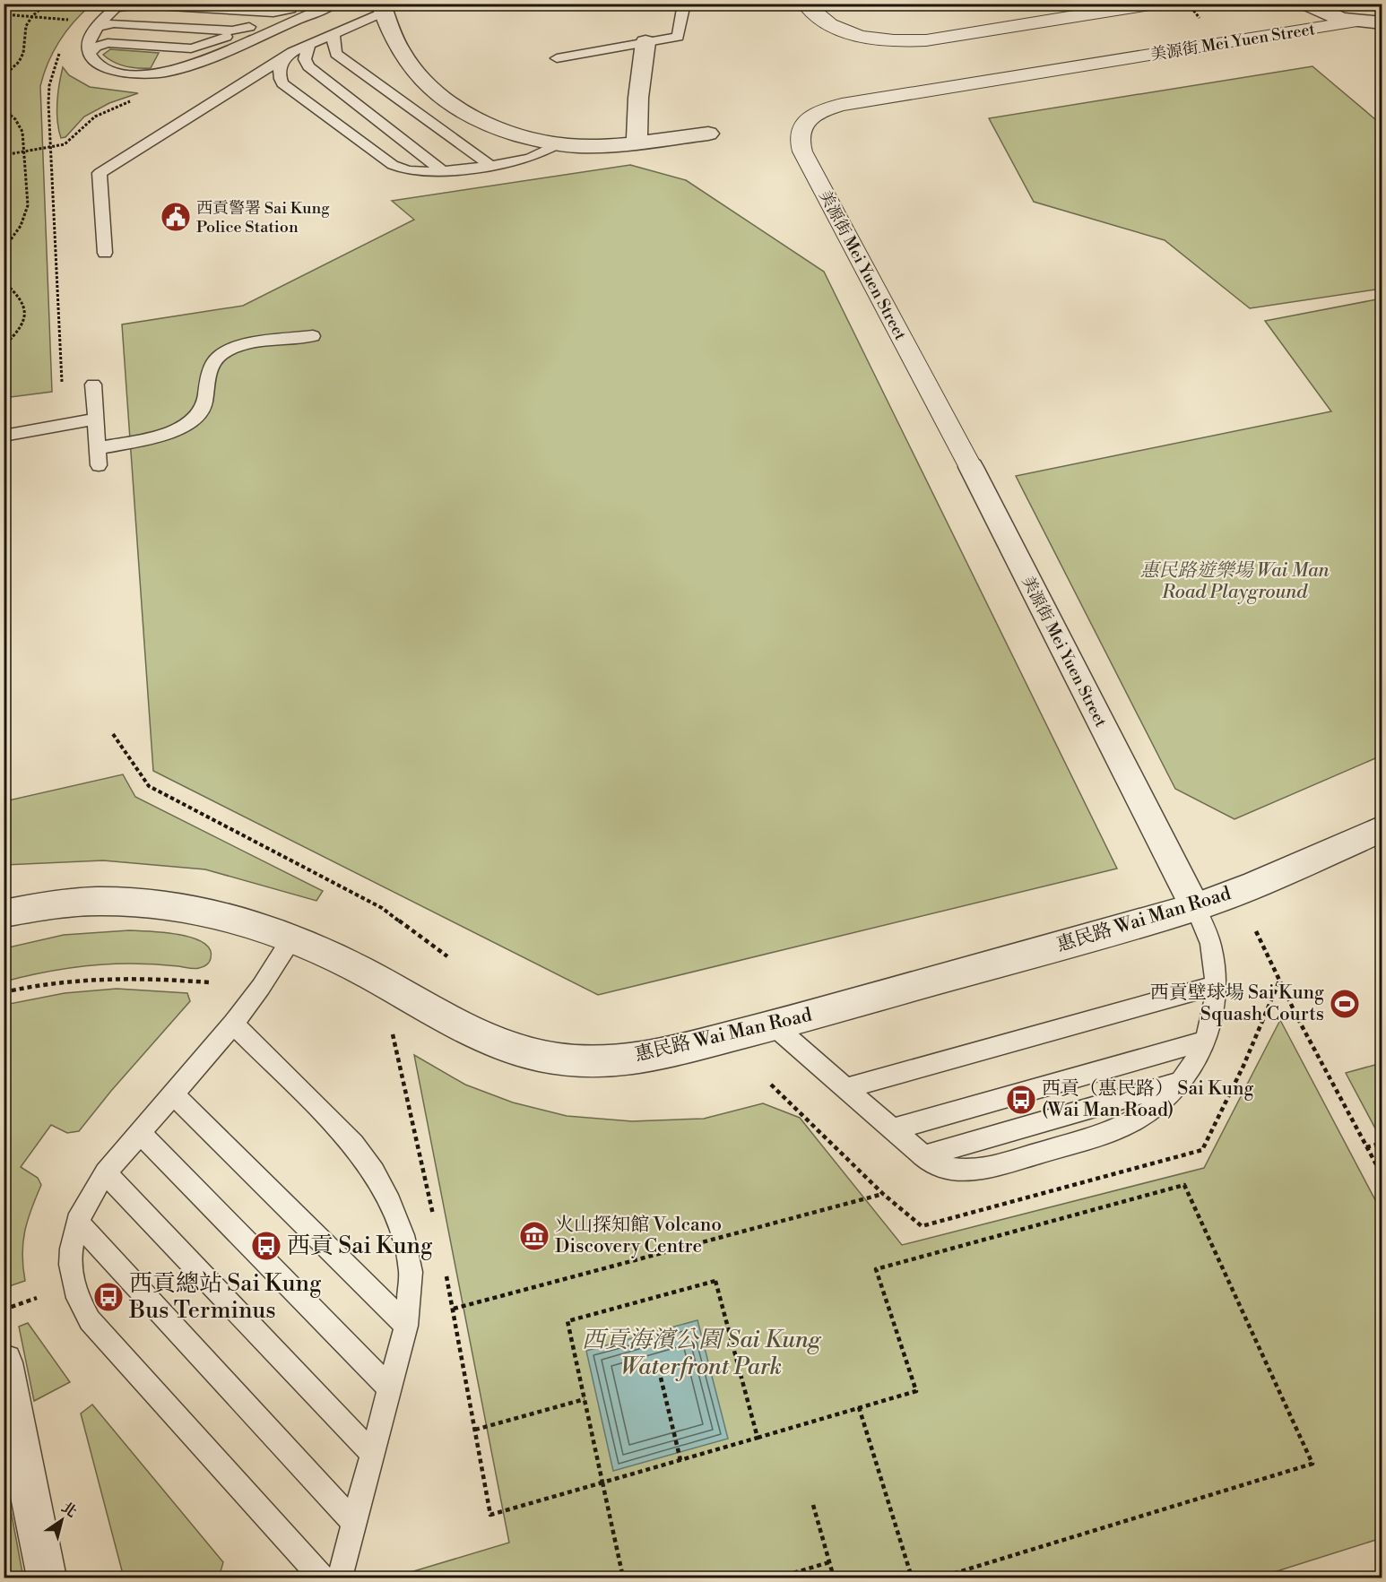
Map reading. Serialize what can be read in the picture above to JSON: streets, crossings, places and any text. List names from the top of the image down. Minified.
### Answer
{"streets":{"street":["美源街 Mei Yuen Street","惠民路 Wai Man Road"]},"crossings":[["美源街 Mei Yuen Street","惠民路 Wai Man Road"]],"parks":["惠民路遊樂場 Wai Man Road Playground","西貢海濱公園 Sai Kung Waterfront Park"],"places":{"public building":["西貢警署 Sai Kung Police Station"],"sports":["西貢壁球場 Sai Kung Squash Courts"],"bus stop":["西貢（惠民路） Sai Kung (Wai Man Road)","西貢 Sai Kung","西貢總站 Sai Kung Bus Terminus"],"museum":["火山探知館 Volcano Discovery Centre"]},"north":"top right"}
